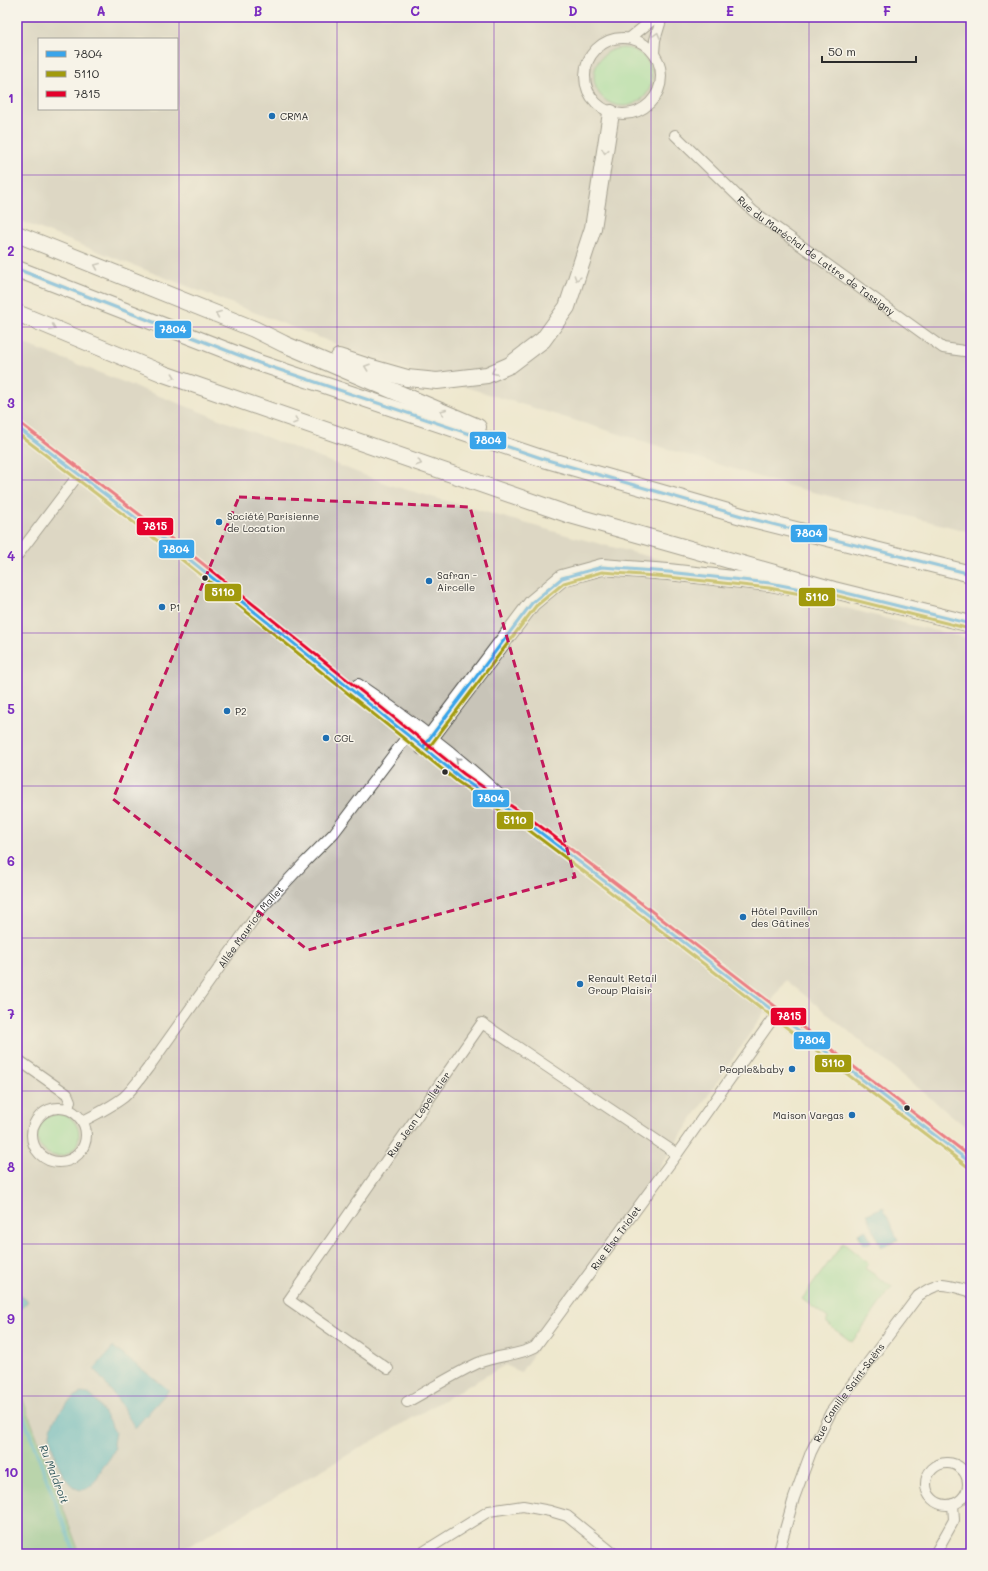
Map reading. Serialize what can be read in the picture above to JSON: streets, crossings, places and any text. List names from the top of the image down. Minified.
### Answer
{"streets":{"street":["Rue du Maréchal de Lattre de Tassigny","Allée Maurice Mallet","Rue Jean Lepelletier","Rue Elsa Triolet","Rue Camille Saint-Saëns"]},"crossings":[["Rue Jean Lepelletier","Rue Elsa Triolet"]],"water":["Ru Maldroit"],"places":["CRMA","Société Parisienne de Location","Safran - Aircelle","P1","P2","CGL","Hôtel Pavillon des Gâtines","Renault Retail Group Plaisir","People&baby","Maison Vargas"],"lines":["transit line 7804","transit line 7815","transit line 5110"],"legend":["7804","5110","7815"],"scale_bar":"50 m","grid":{"columns":["A","B","C","D","E","F"],"rows":["1","2","3","4","5","6","7","8","9","10"]}}
